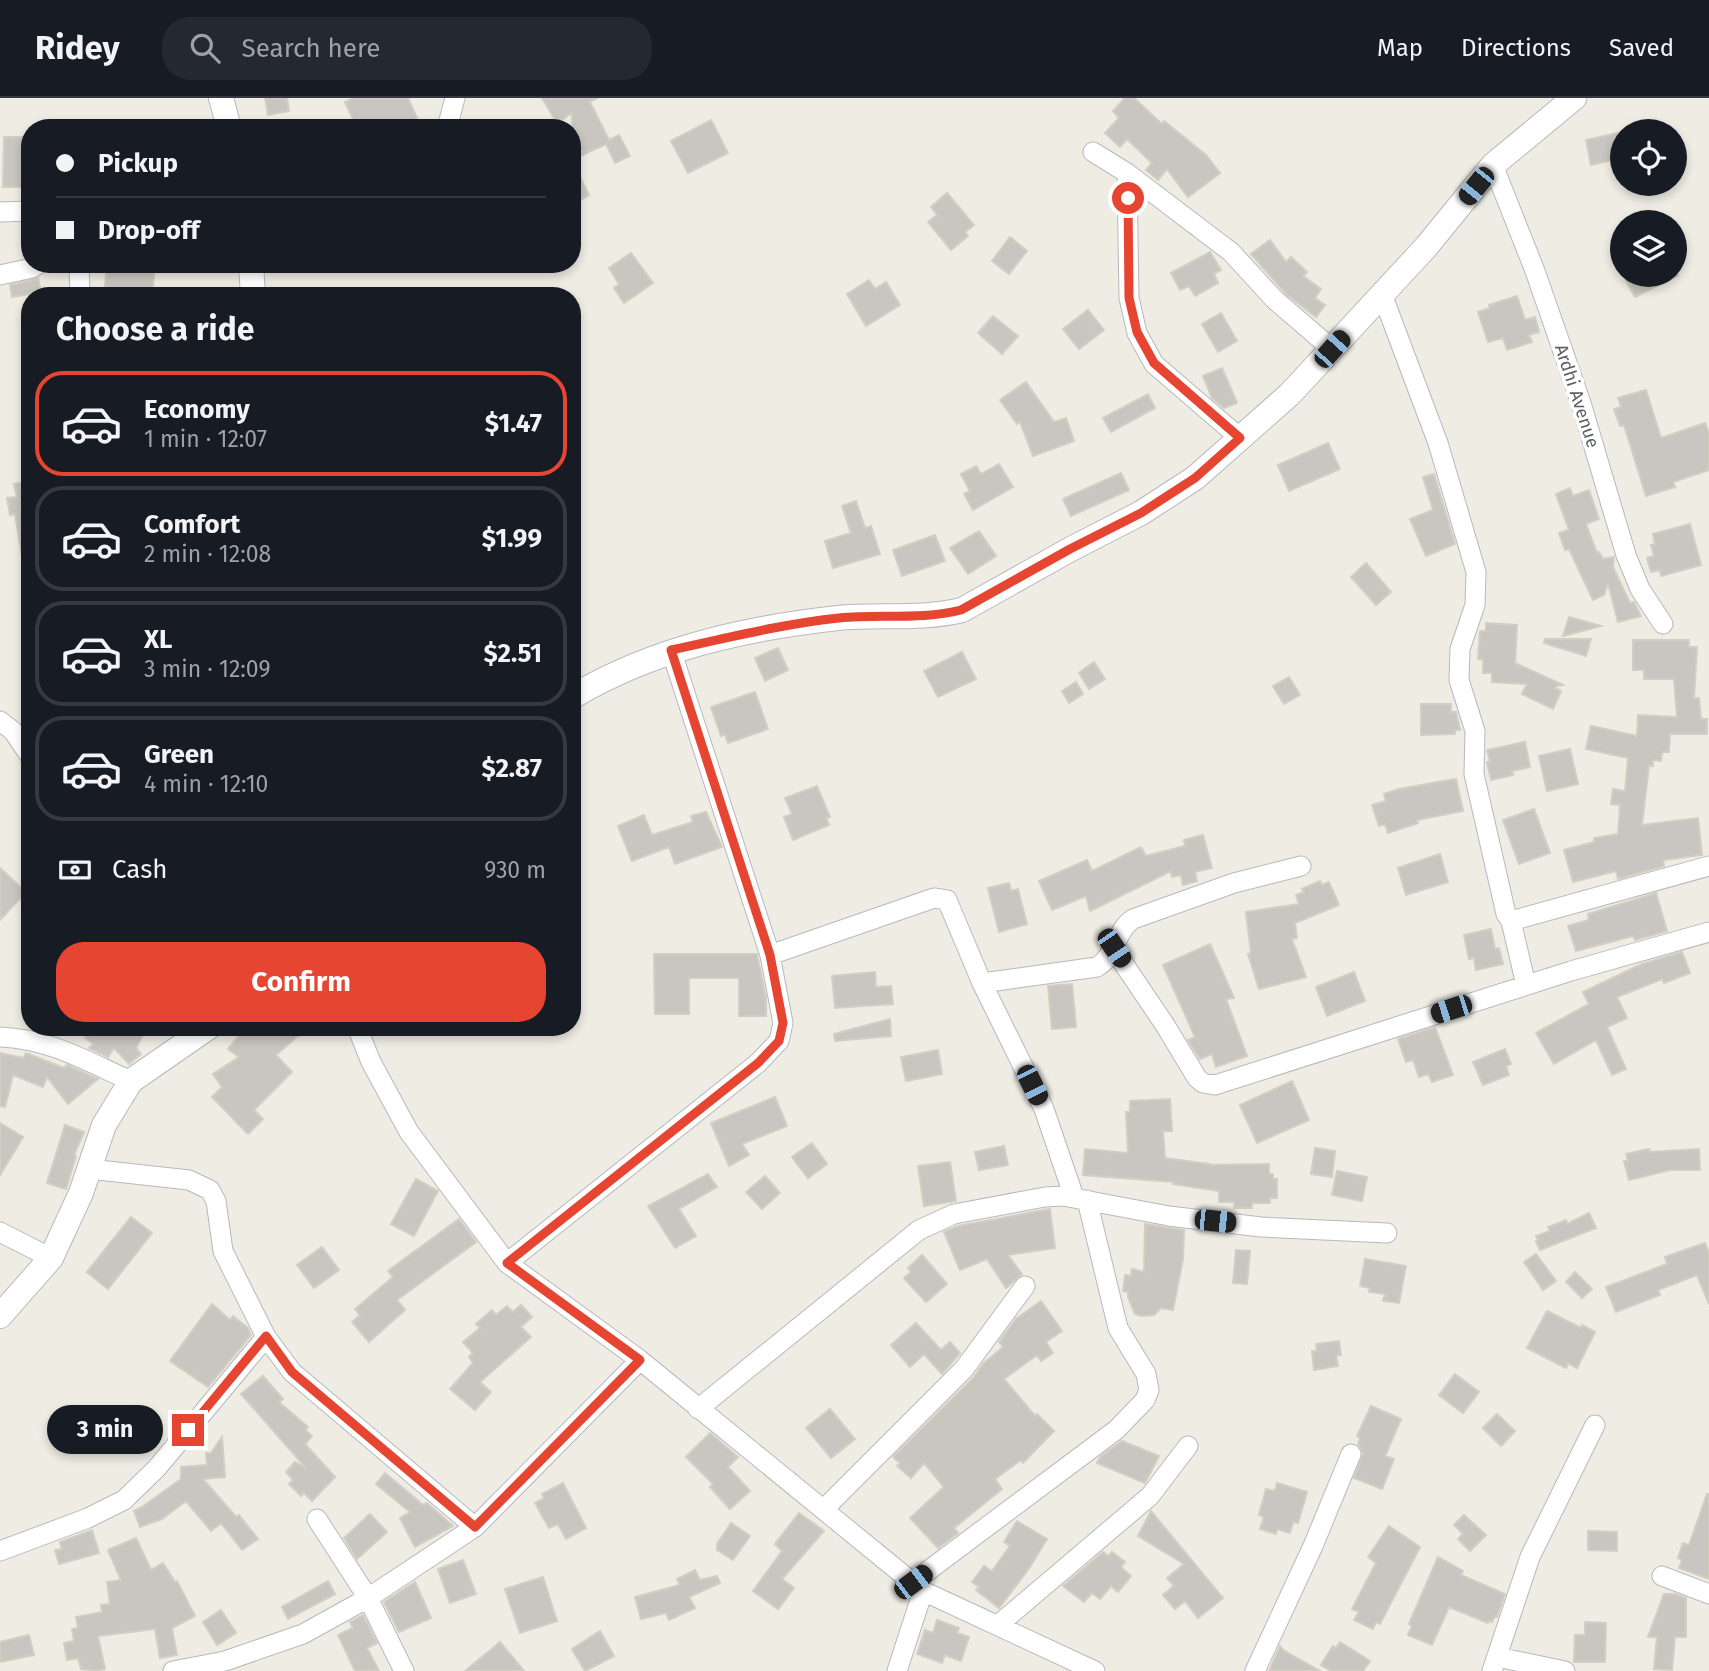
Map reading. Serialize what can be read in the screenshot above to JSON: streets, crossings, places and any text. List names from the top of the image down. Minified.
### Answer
{"streets":{"street":["Ardhi Avenue"]},"page":{"header":"Ridey","search":"Search here","nav":["Map","Directions","Saved"],"banner":["Pickup","Drop-off"],"heading":"Choose a ride","list":[{"name":"Economy","note":"1 min · 12:07","value":"$1.47"},{"name":"Comfort","note":"2 min · 12:08","value":"$1.99"},{"name":"XL","note":"3 min · 12:09","value":"$2.51"},{"name":"Green","note":"4 min · 12:10","value":"$2.87"}],"pay":["Cash","930 m"],"buttons":"Confirm","bubble":"3 min"}}
